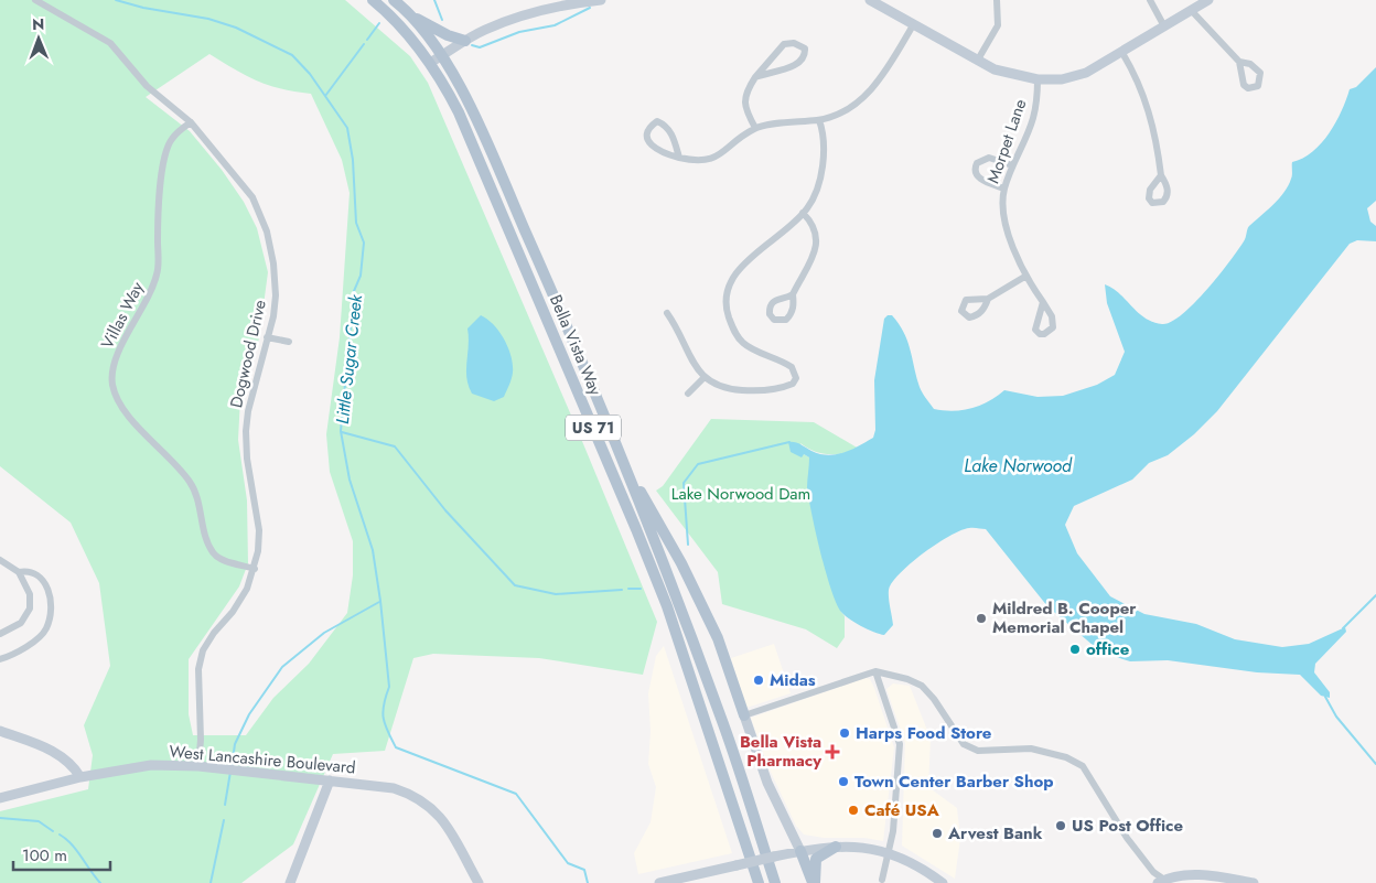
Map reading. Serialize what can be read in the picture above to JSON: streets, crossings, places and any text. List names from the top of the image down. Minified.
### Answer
{"streets":{"main road":["Bella Vista Way","US 71"],"street":["Morpet Lane","Villas Way","Dogwood Drive","West Lancashire Boulevard"]},"crossings":[["Villas Way","Dogwood Drive"],["Dogwood Drive","West Lancashire Boulevard"]],"water":["Little Sugar Creek","Lake Norwood"],"parks":["Lake Norwood Dam"],"places":{"other":["Mildred B. Cooper Memorial Chapel","office","Midas","Harps Food Store","Town Center Barber Shop","Café USA","US Post Office","Arvest Bank"],"health":["Bella Vista Pharmacy"]},"scale_bar":"100 m","north":"top"}
